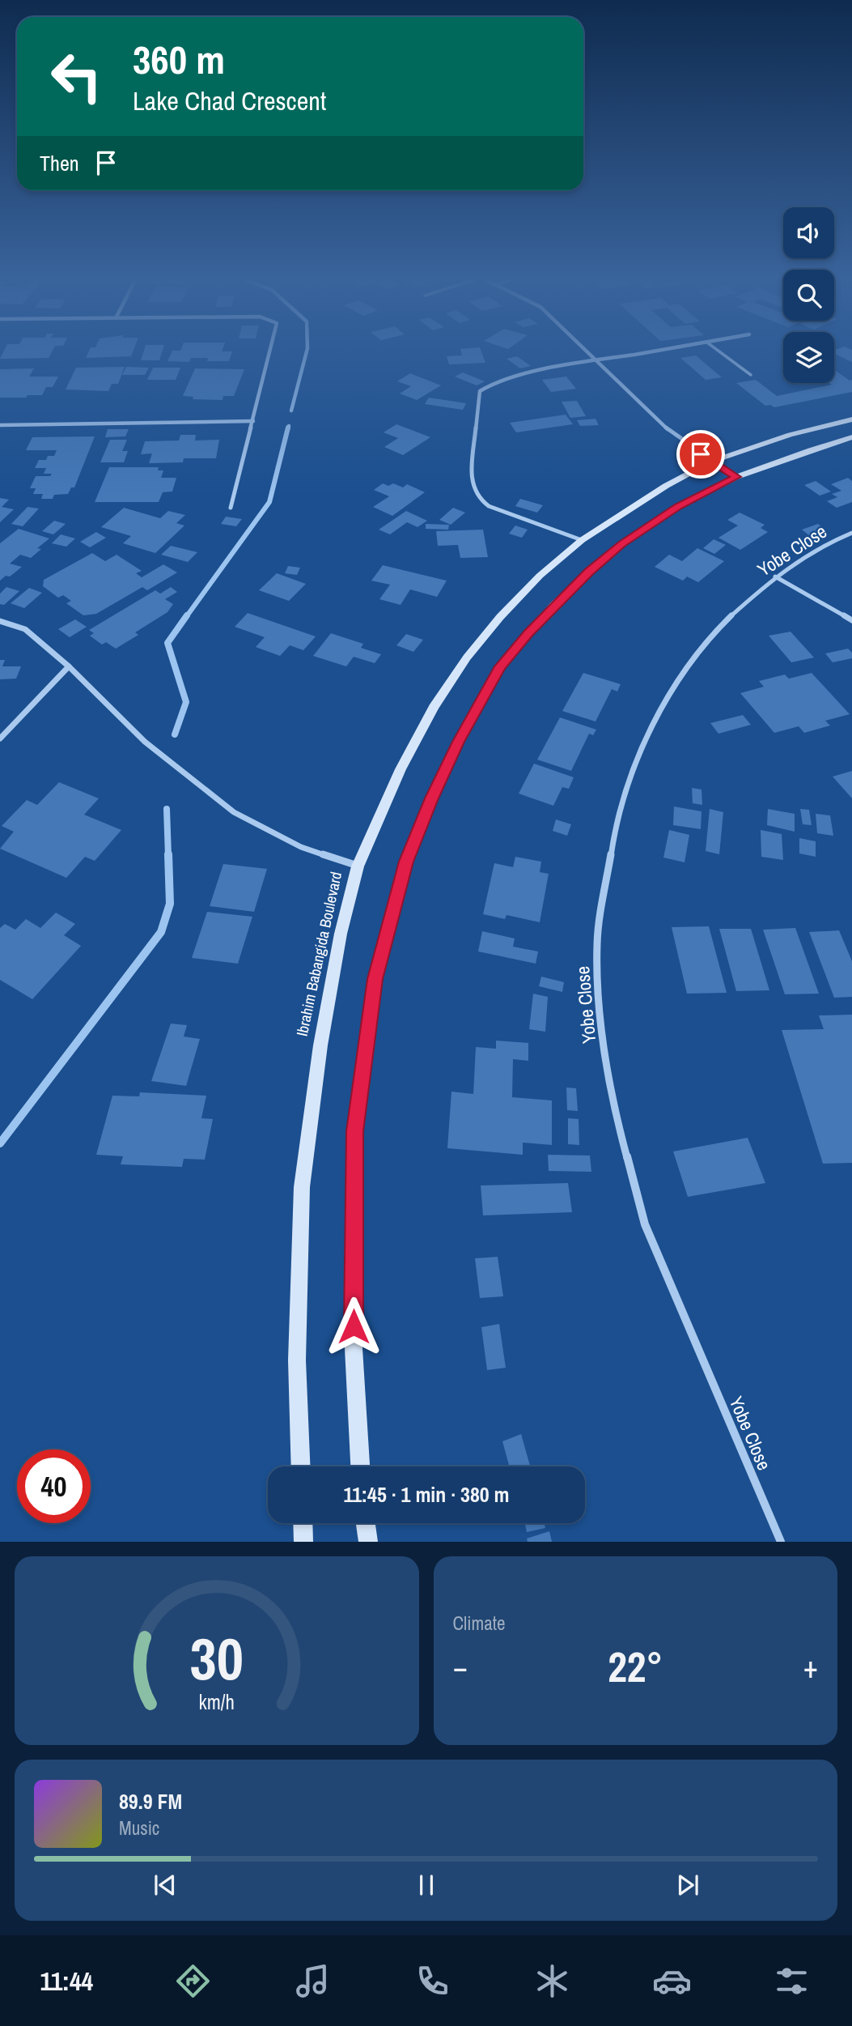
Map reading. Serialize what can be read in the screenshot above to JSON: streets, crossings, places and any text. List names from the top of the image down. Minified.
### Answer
{"streets":{"street":["Yobe Close","Ibrahim Babangida Boulevard"]},"page":{"turn":["360 m","Lake Chad Crescent"],"then":"Then","limit":"40","trip":"11:45 · 1 min · 380 m","tile":"Climate","heat":["−","22°","+"],"song":["89.9 FM","Music"],"tabs":"11:44","gauge":["30","km/h"]}}
